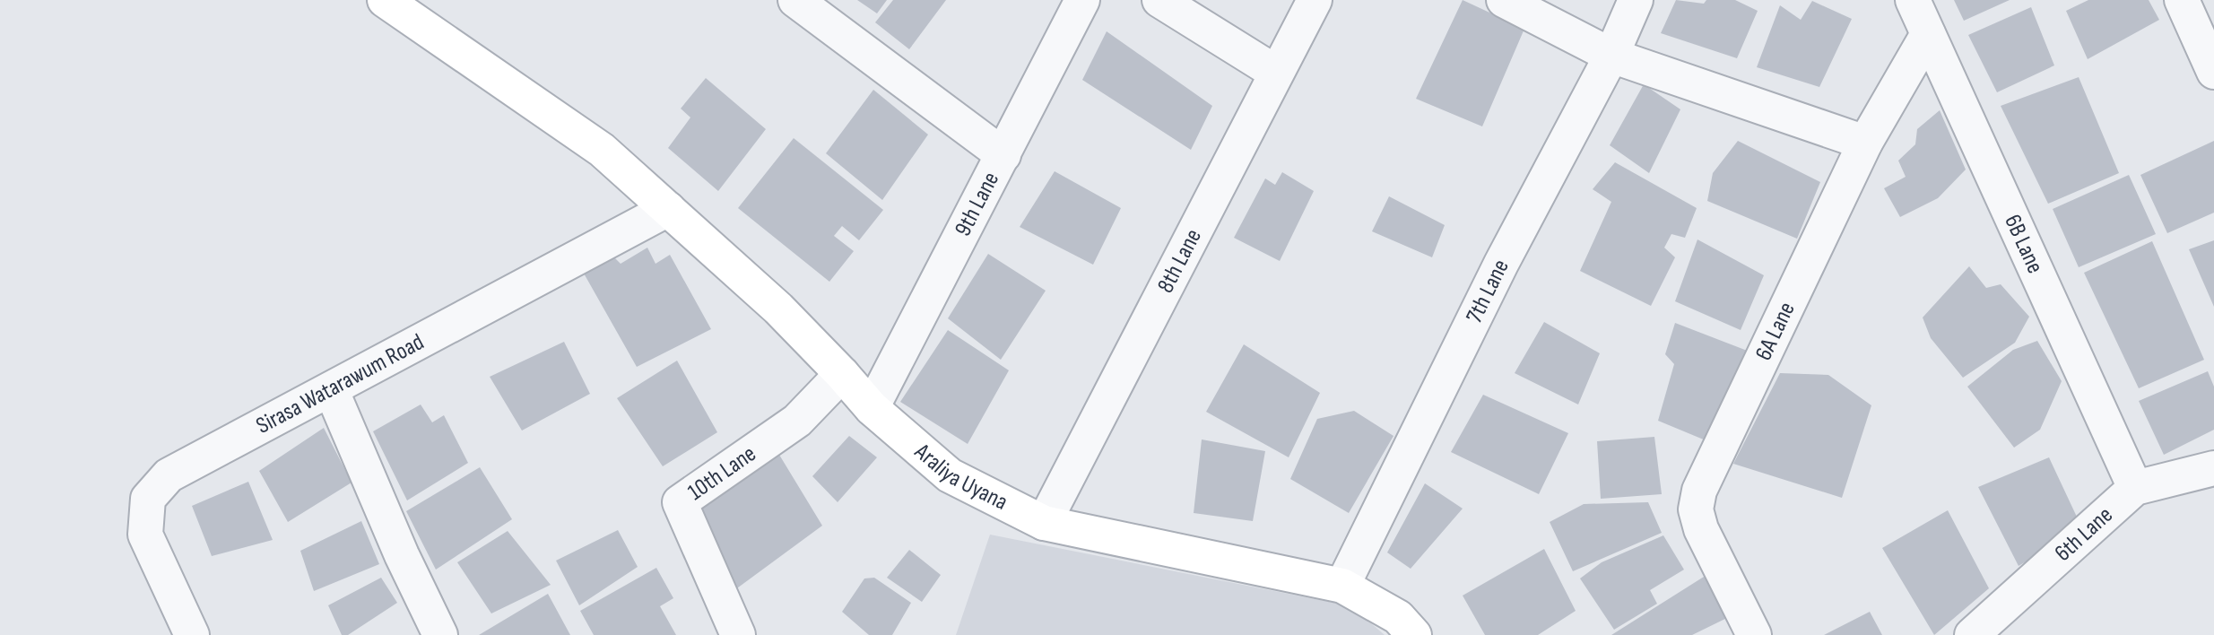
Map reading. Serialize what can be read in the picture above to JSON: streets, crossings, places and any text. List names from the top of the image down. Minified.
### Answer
{"streets":{"street":["9th Lane","6B Lane","8th Lane","7th Lane","6A Lane","Sirasa Watarawum Road","10th Lane","Araliya Uyana","6th Lane"]},"crossings":[["9th Lane","Araliya Uyana"],["6B Lane","6A Lane"],["6B Lane","6th Lane"],["8th Lane","Araliya Uyana"],["7th Lane","Araliya Uyana"],["Sirasa Watarawum Road","Araliya Uyana"],["10th Lane","Araliya Uyana"]]}
